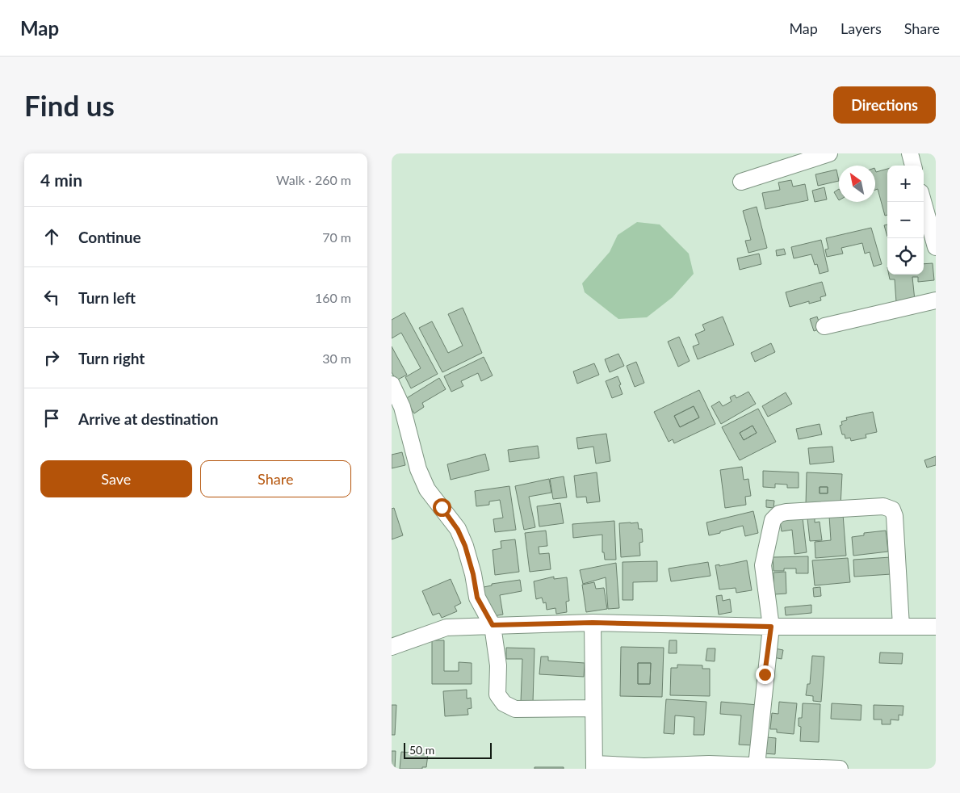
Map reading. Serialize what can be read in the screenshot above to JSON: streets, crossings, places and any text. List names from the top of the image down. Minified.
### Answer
{"scale_bar":"50 m","north":"top left","page":{"header":"Map","nav":["Map","Layers","Share"],"buttons":["Directions",["Save","Share"]],"title":"Find us","heading":["4 min","Walk · 260 m"],"map_buttons":["+","−"],"list":[["Continue","70 m"],["Turn left","160 m"],["Turn right","30 m"],"Arrive at destination"],"scale":"50 m"}}
